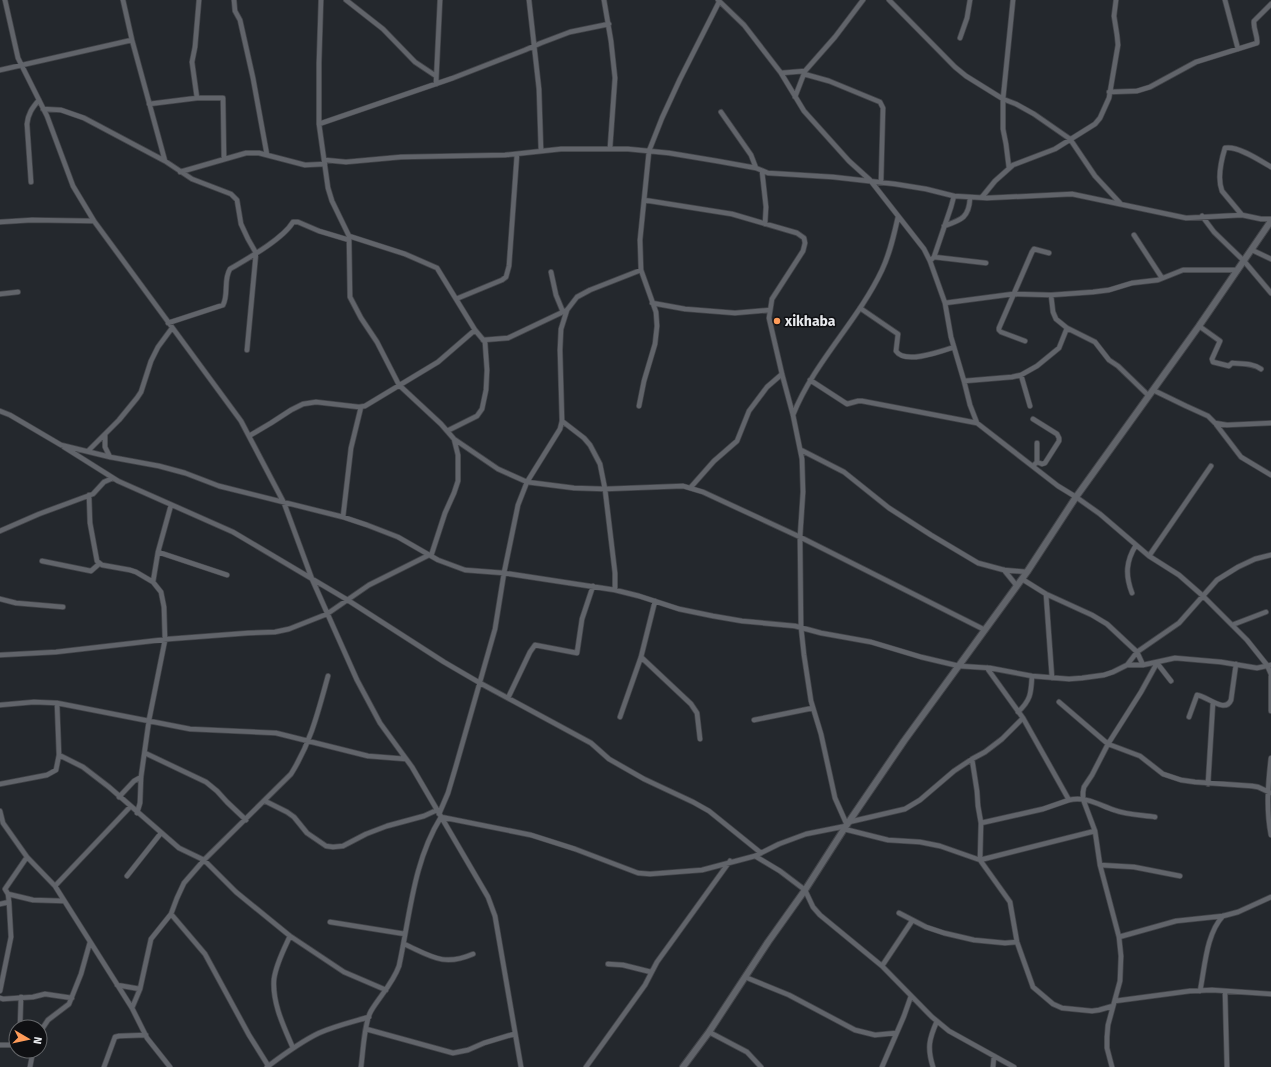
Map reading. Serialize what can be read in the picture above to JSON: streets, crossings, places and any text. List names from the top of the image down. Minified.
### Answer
{"places":["xikhaba"],"north":"right"}
